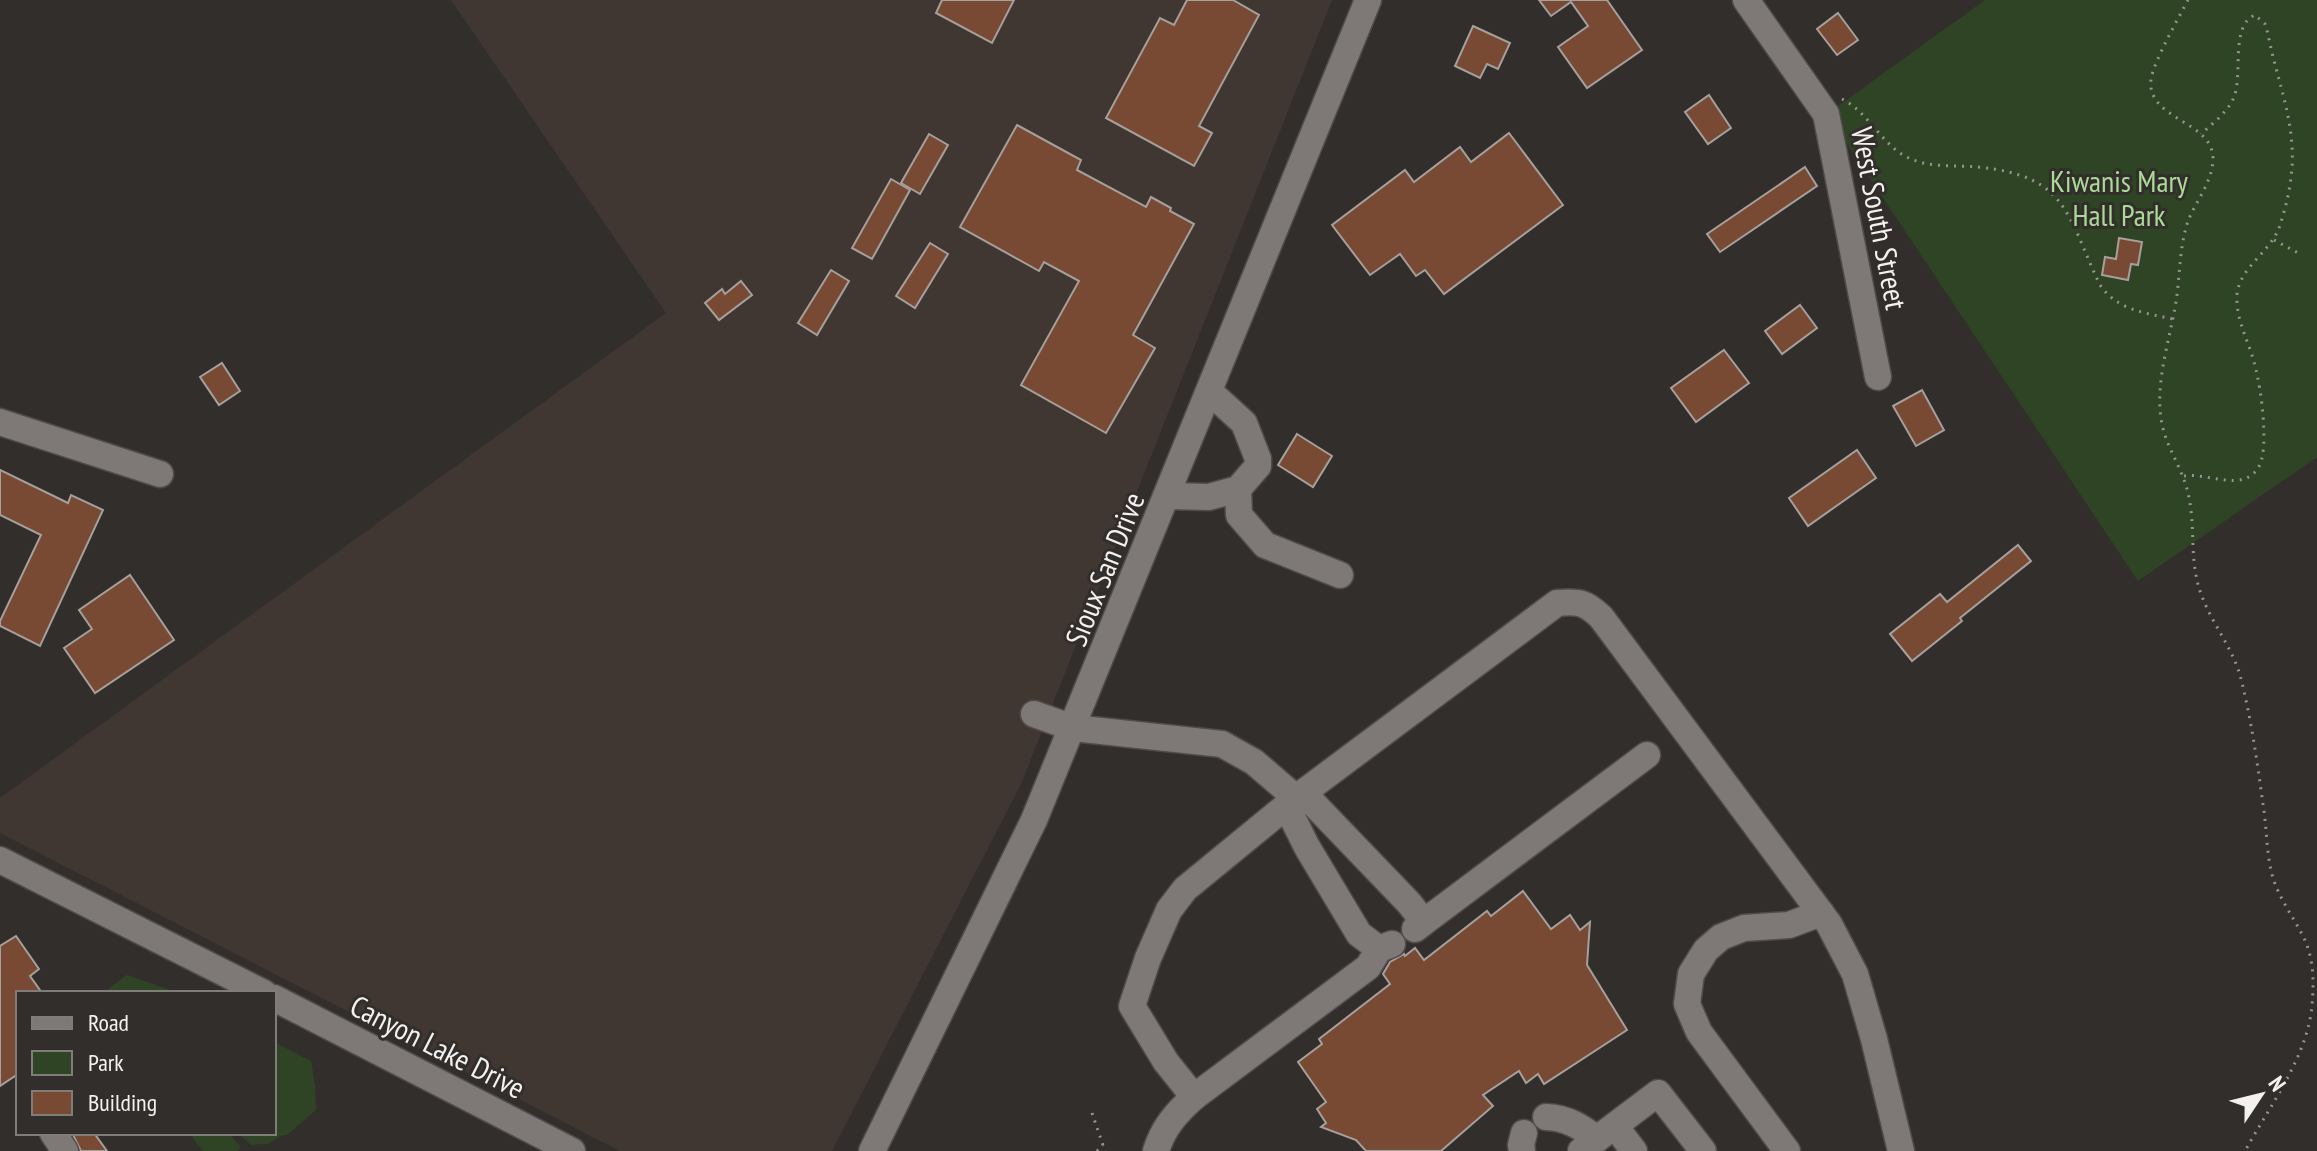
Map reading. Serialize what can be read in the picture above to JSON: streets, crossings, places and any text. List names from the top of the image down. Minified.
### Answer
{"streets":{"street":["West South Street","Sioux San Drive","Canyon Lake Drive"]},"parks":["Kiwanis Mary Hall Park"],"legend":["Road","Park","Building"],"north":"top right"}
